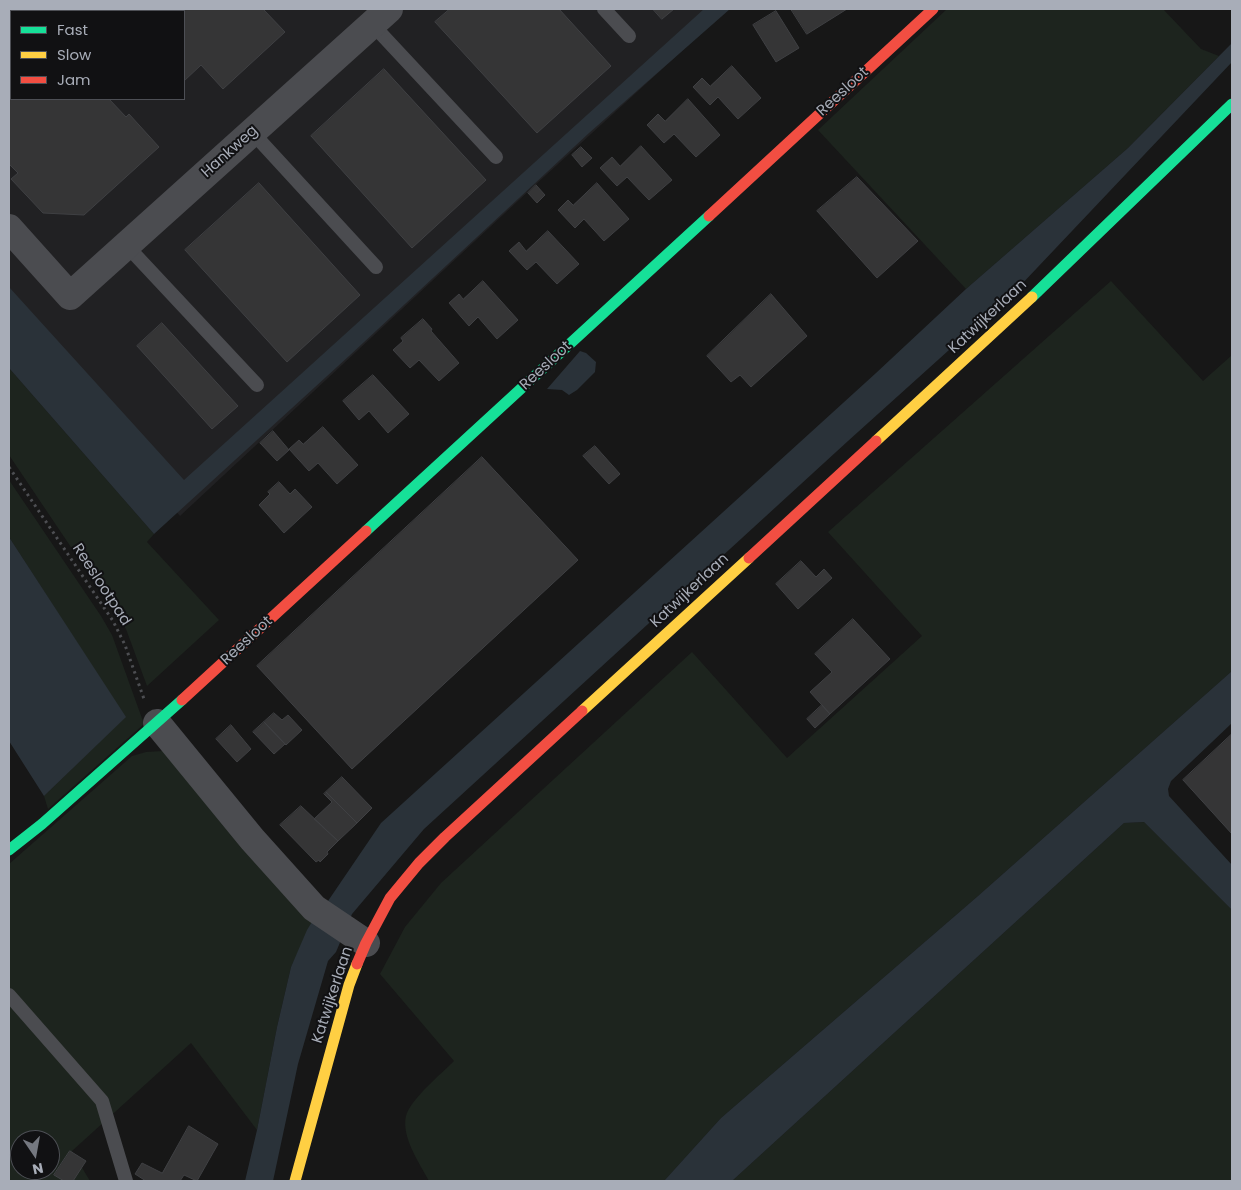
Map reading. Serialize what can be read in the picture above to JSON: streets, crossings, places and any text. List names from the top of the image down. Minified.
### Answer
{"streets":{"street":["Reesloot","Hankweg","Katwijkerlaan"],"path":["Reeslootpad"]},"crossings":[["Reesloot","Reeslootpad"]],"legend":["Fast","Slow","Jam"],"north":"bottom"}
